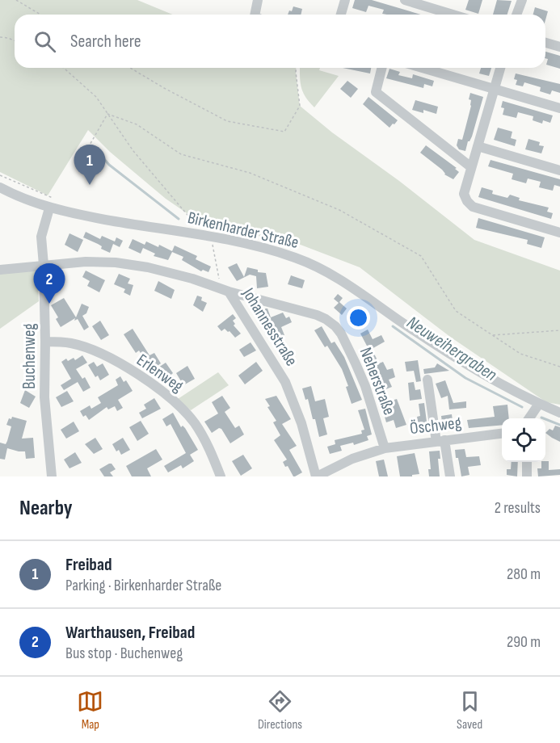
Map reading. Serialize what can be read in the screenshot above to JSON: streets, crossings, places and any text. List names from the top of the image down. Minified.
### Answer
{"streets":{"street":["Birkenharder Straße","Johannesstraße","Buchenweg","Erlenweg","Neherstraße","Öschweg"]},"crossings":[["Birkenharder Straße","Buchenweg"],["Johannesstraße","Buchenweg"],["Johannesstraße","Neherstraße"],["Johannesstraße","Öschweg"],["Buchenweg","Erlenweg"],["Neherstraße","Öschweg"]],"water":["Neuweihergraben"],"page":{"search":"Search here","pins":["1","2"],"heading":["Nearby","2 results"],"list":[{"mark":"1","name":"Freibad","note":"Parking · Birkenharder Straße","value":"280 m"},{"mark":"2","name":"Warthausen, Freibad","note":"Bus stop · Buchenweg","value":"290 m"}],"nav":["Map","Directions","Saved"]}}
